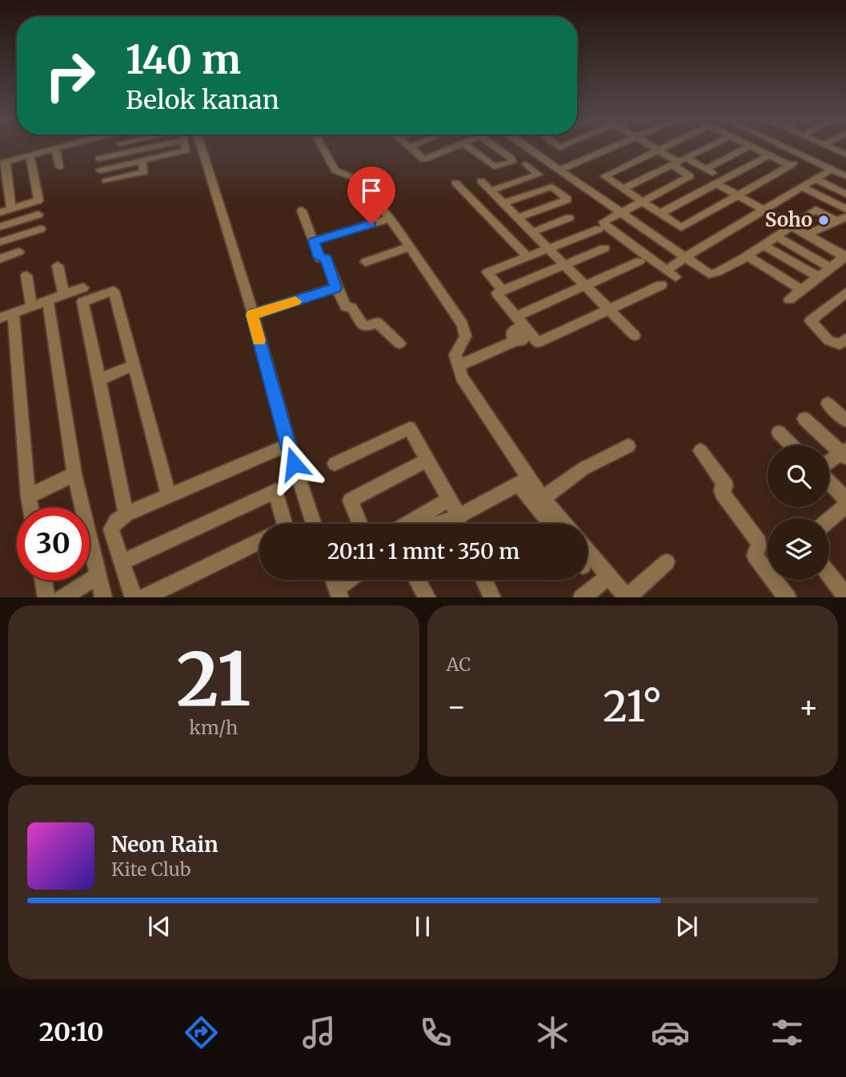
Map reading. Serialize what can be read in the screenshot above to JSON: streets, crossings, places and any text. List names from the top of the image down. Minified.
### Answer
{"places":["Soho"],"page":{"turn":["140 m","Belok kanan"],"limit":"30","trip":"20:11 · 1 mnt · 350 m","tile":[["21","km/h"],"AC"],"heat":["−","21°","+"],"song":["Neon Rain","Kite Club"],"tabs":"20:10"}}
